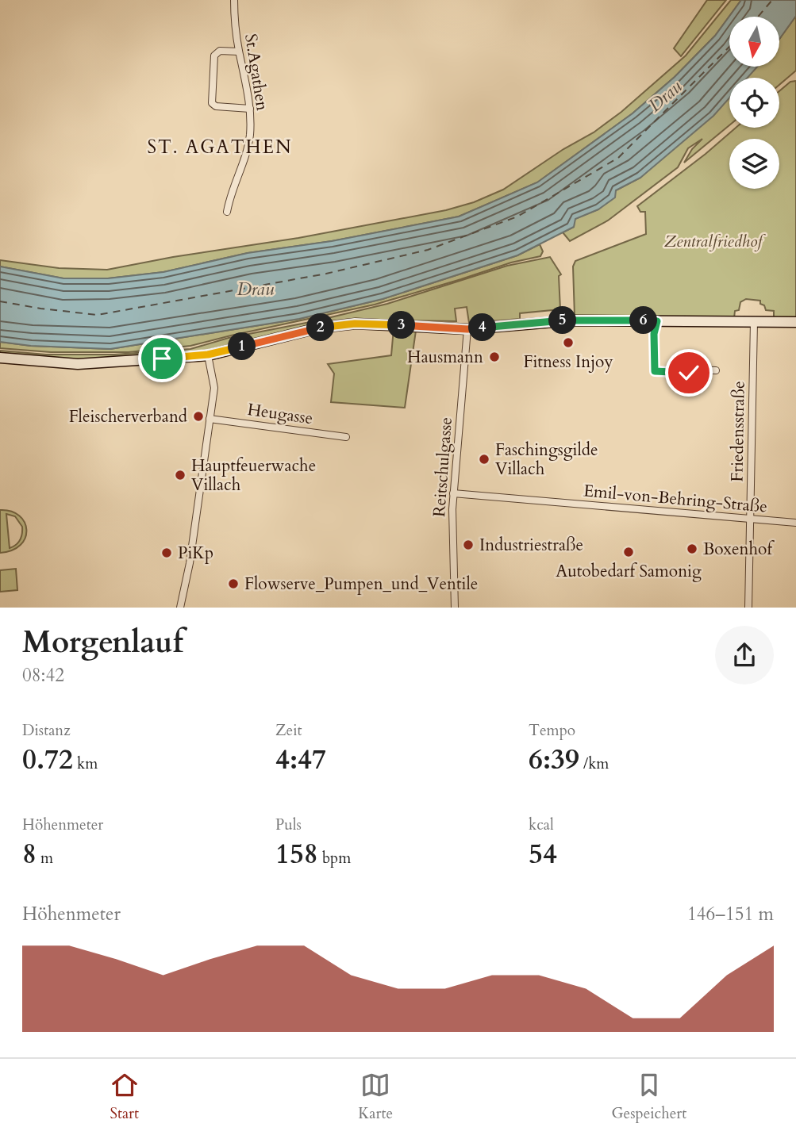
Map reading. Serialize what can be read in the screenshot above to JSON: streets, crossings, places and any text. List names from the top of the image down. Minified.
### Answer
{"streets":{"street":["St.Agathen","Heugasse","Friedensstraße","Reitschulgasse","Emil-von-Behring-Straße"]},"crossings":[["Friedensstraße","Emil-von-Behring-Straße"],["Reitschulgasse","Emil-von-Behring-Straße"]],"districts":["ST. AGATHEN"],"water":["Drau"],"parks":["Zentralfriedhof"],"places":["Fitness Injoy","Hausmann","Fleischerverband","Faschingsgilde Villach","Hauptfeuerwache Villach","Industriestraße","Boxenhof","Autobedarf Samonig","PiKp","Flowserve_Pumpen_und_Ventile"],"north":"bottom","page":{"pins":["5","6","3","2","4","1"],"heading":["Morgenlauf","08:42"],"stats":[["Distanz","0.72 km"],["Zeit","4:47"],["Tempo","6:39 /km"],["Höhenmeter","8 m"],["Puls","158 bpm"],["kcal","54"]],"chart":["Höhenmeter","146–151 m"],"tabs":["Start","Karte","Gespeichert"]}}
